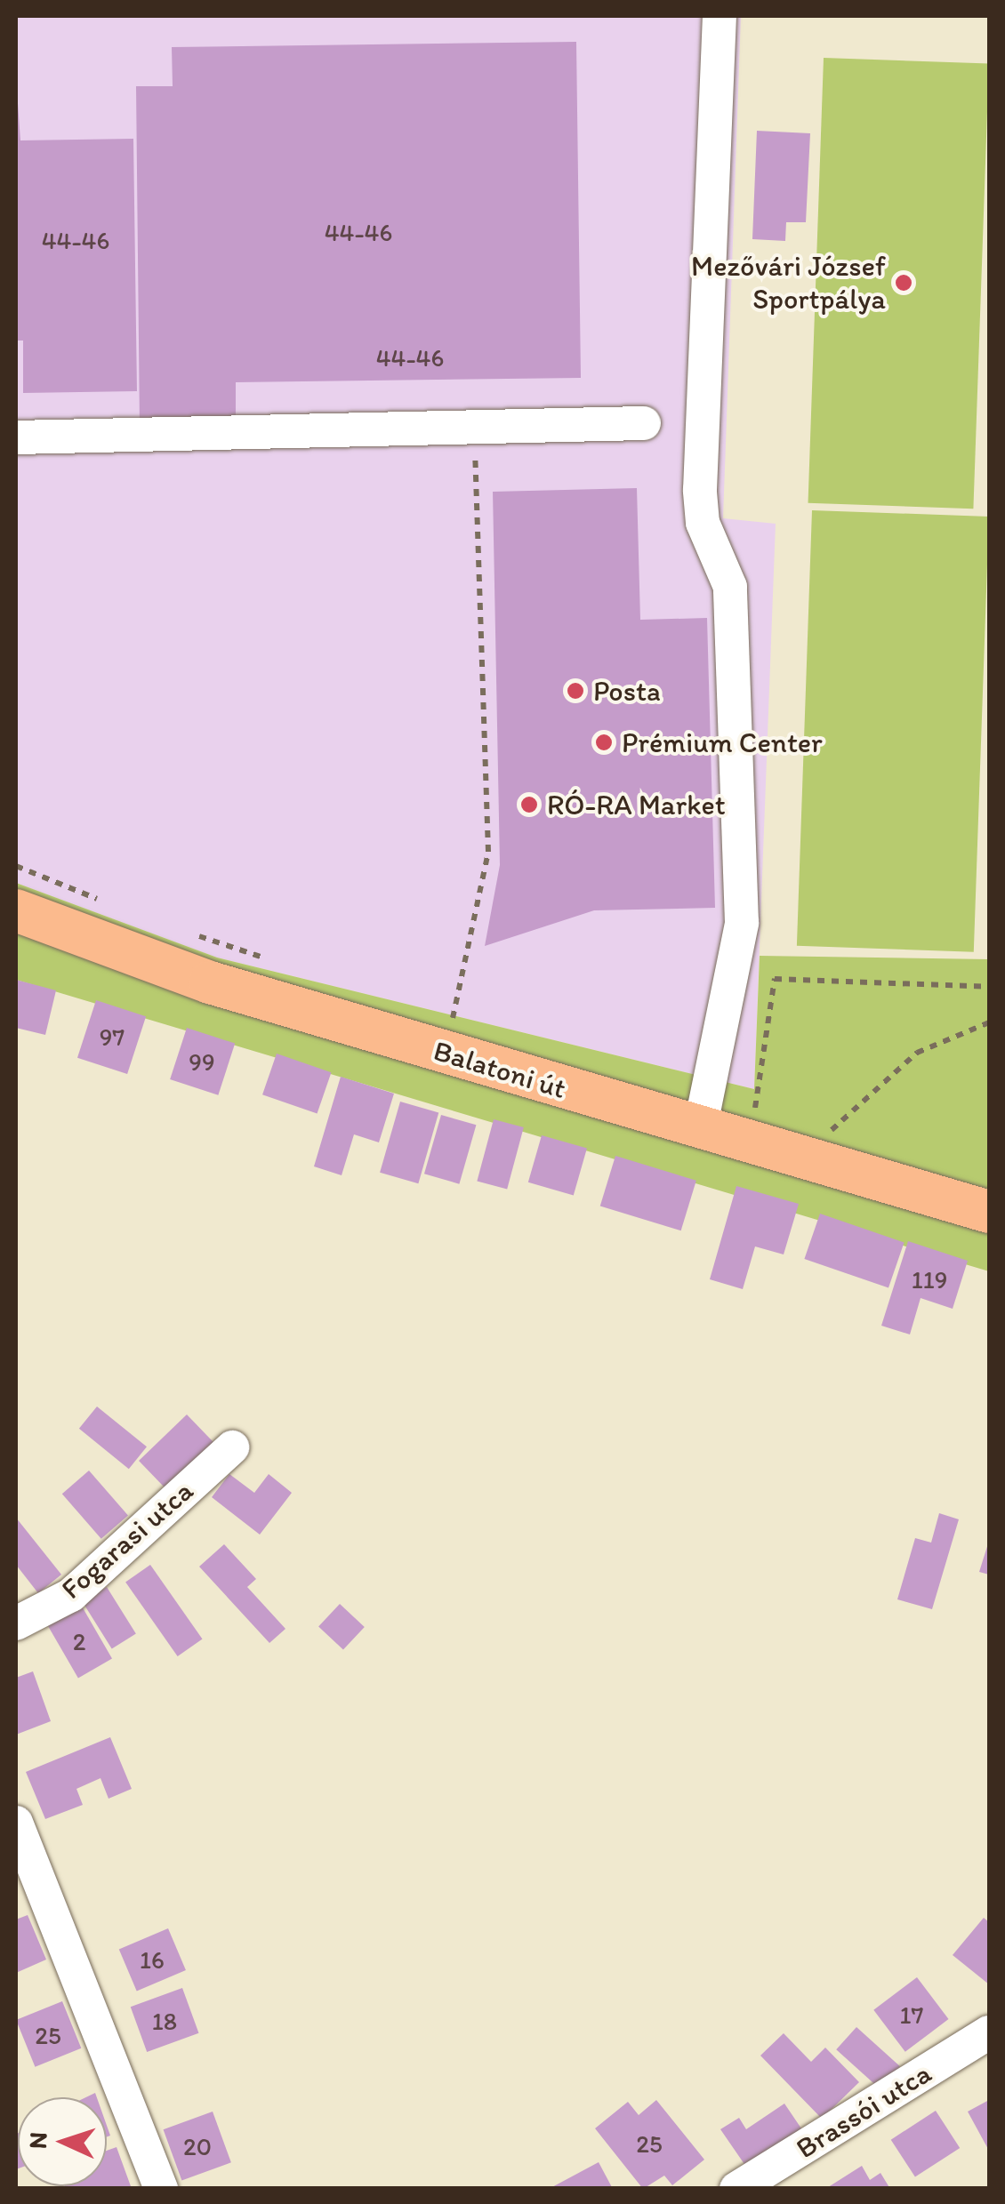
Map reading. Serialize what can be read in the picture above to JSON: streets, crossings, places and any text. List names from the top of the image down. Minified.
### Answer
{"streets":{"main road":["Balatoni út"],"street":["Fogarasi utca","Brassói utca"]},"places":["Mezővári József Sportpálya","Posta","Prémium Center","RÓ-RA Market"],"house_numbers":["44-46","44-46","44-46","97","99","119","2","16","17","18","25","25","20"],"north":"left"}
